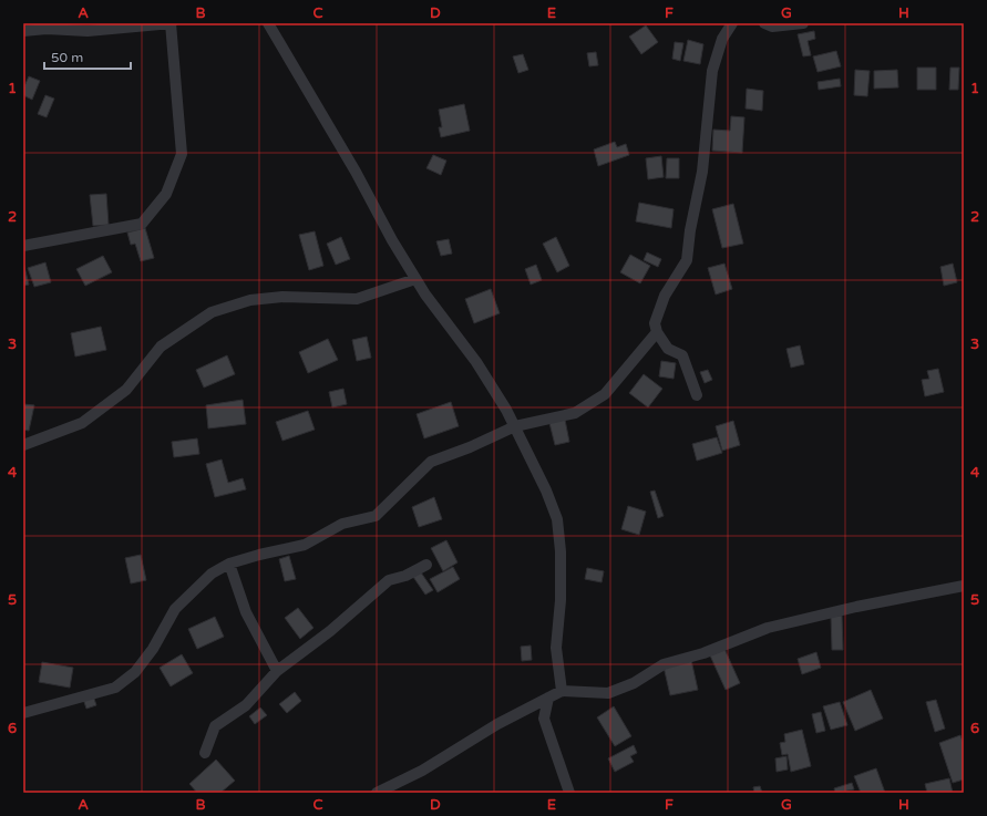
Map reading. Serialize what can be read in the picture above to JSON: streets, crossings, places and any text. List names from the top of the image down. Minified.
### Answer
{"scale_bar":"50 m","grid":{"columns":["A","B","C","D","E","F","G","H"],"rows":["1","2","3","4","5","6"]}}
